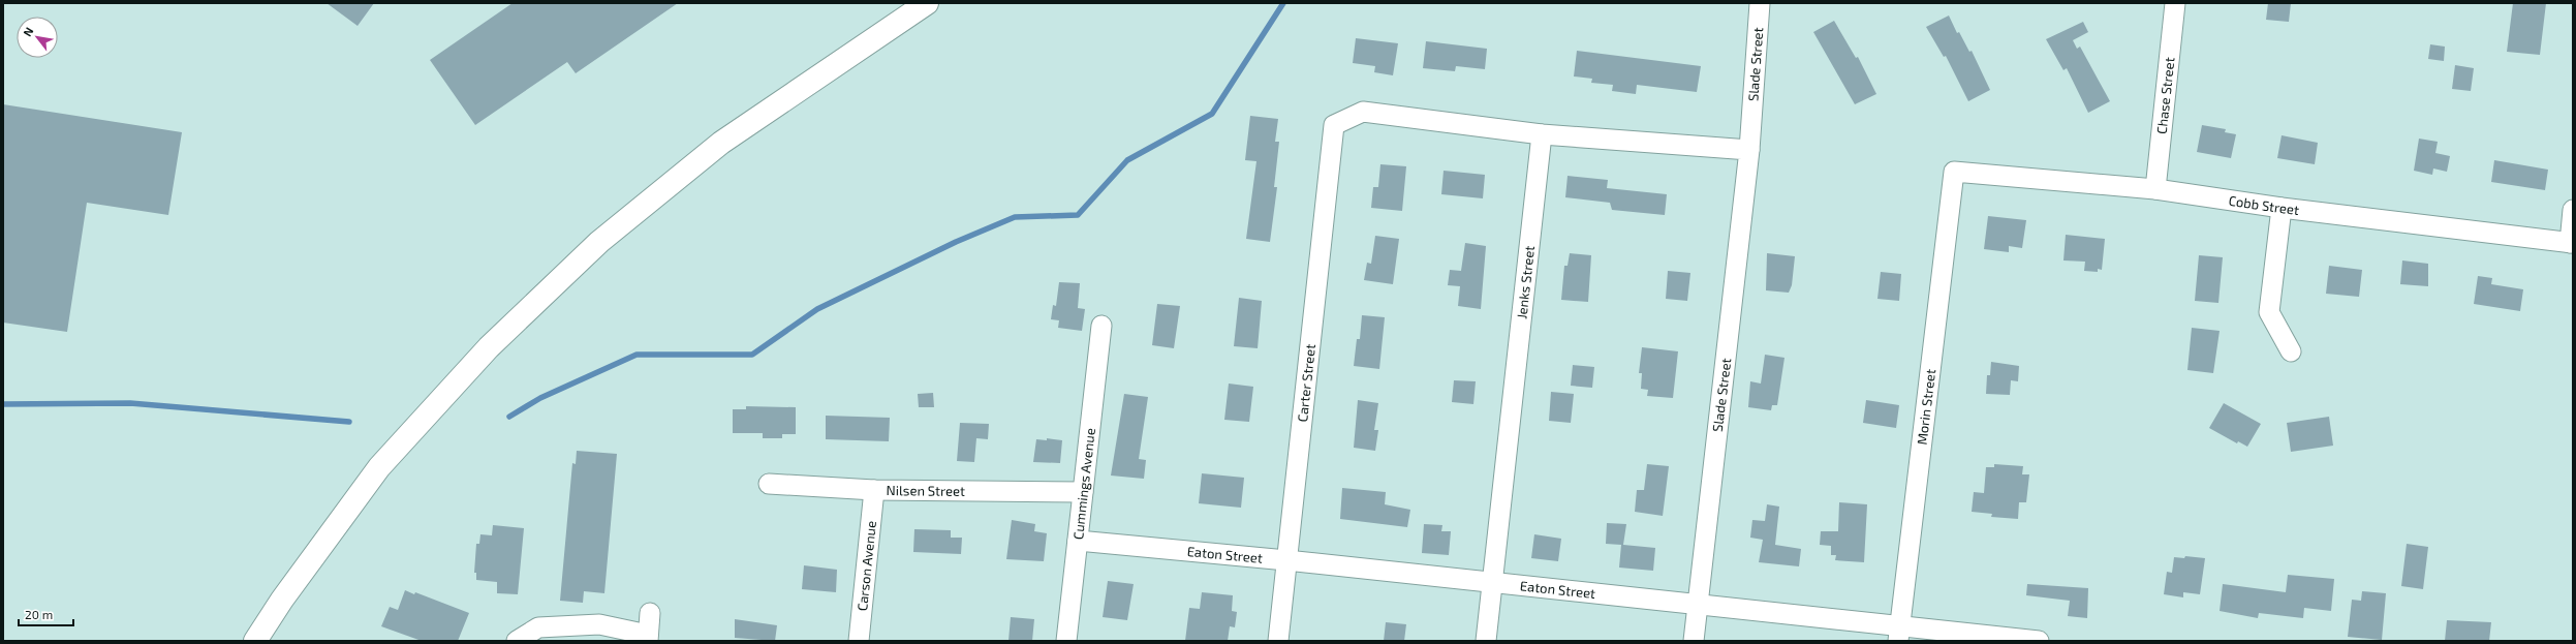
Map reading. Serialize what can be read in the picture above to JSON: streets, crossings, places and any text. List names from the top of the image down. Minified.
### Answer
{"streets":{"street":["Slade Street","Chase Street","Cobb Street","Jenks Street","Carter Street","Morin Street","Cummings Avenue","Nilsen Street","Eaton Street","Carson Avenue"]},"crossings":[["Slade Street","Eaton Street"],["Chase Street","Cobb Street"],["Cobb Street","Morin Street"],["Jenks Street","Carter Street"],["Jenks Street","Eaton Street"],["Carter Street","Eaton Street"],["Morin Street","Eaton Street"],["Cummings Avenue","Nilsen Street"],["Cummings Avenue","Eaton Street"],["Nilsen Street","Carson Avenue"]],"scale_bar":"20 m","north":"top left"}
